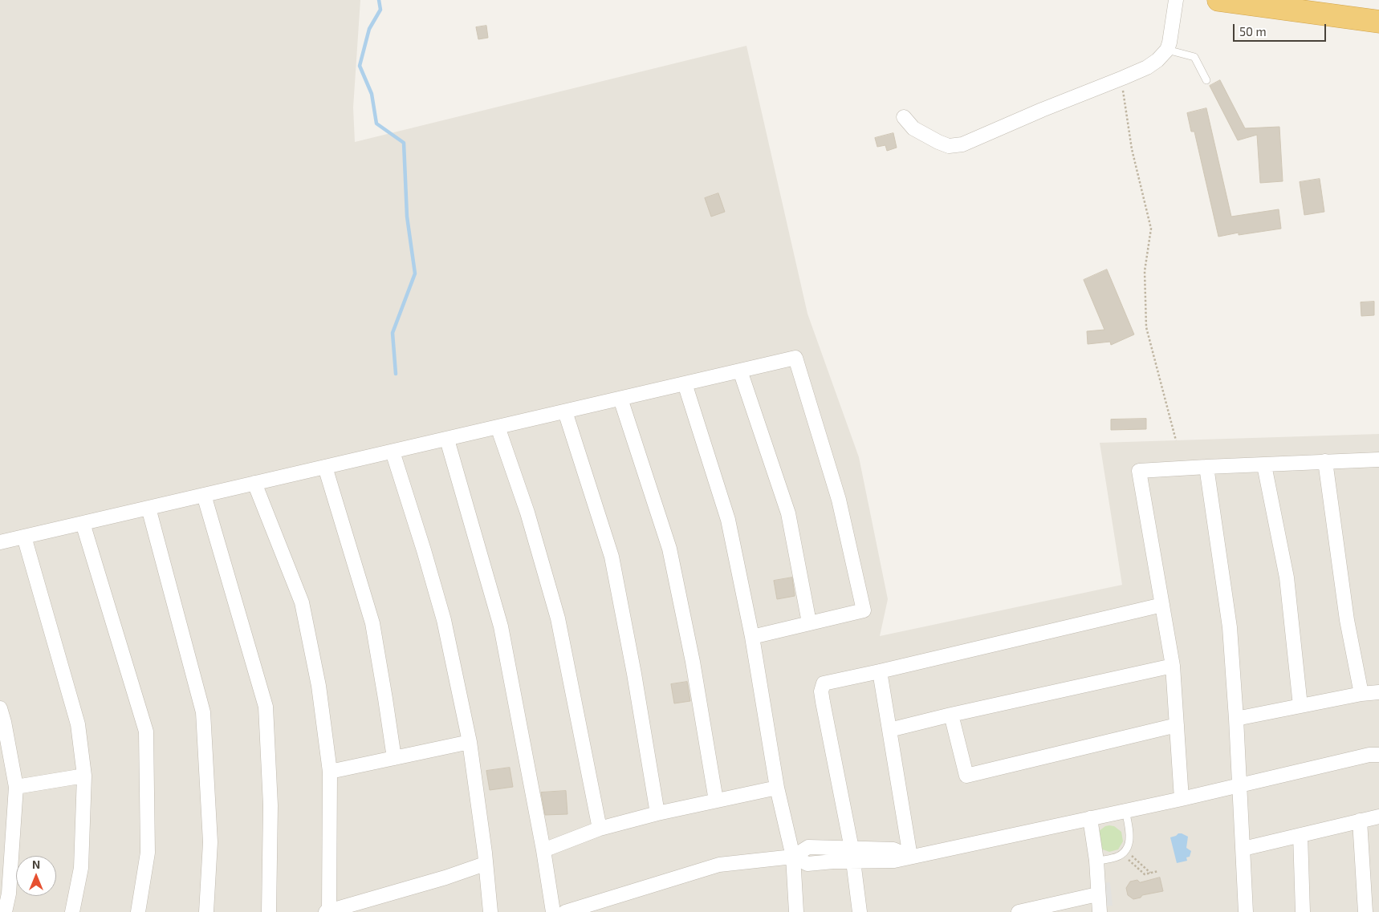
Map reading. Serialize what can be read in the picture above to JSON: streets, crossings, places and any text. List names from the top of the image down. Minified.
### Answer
{"scale_bar":"50 m","north":"top"}
